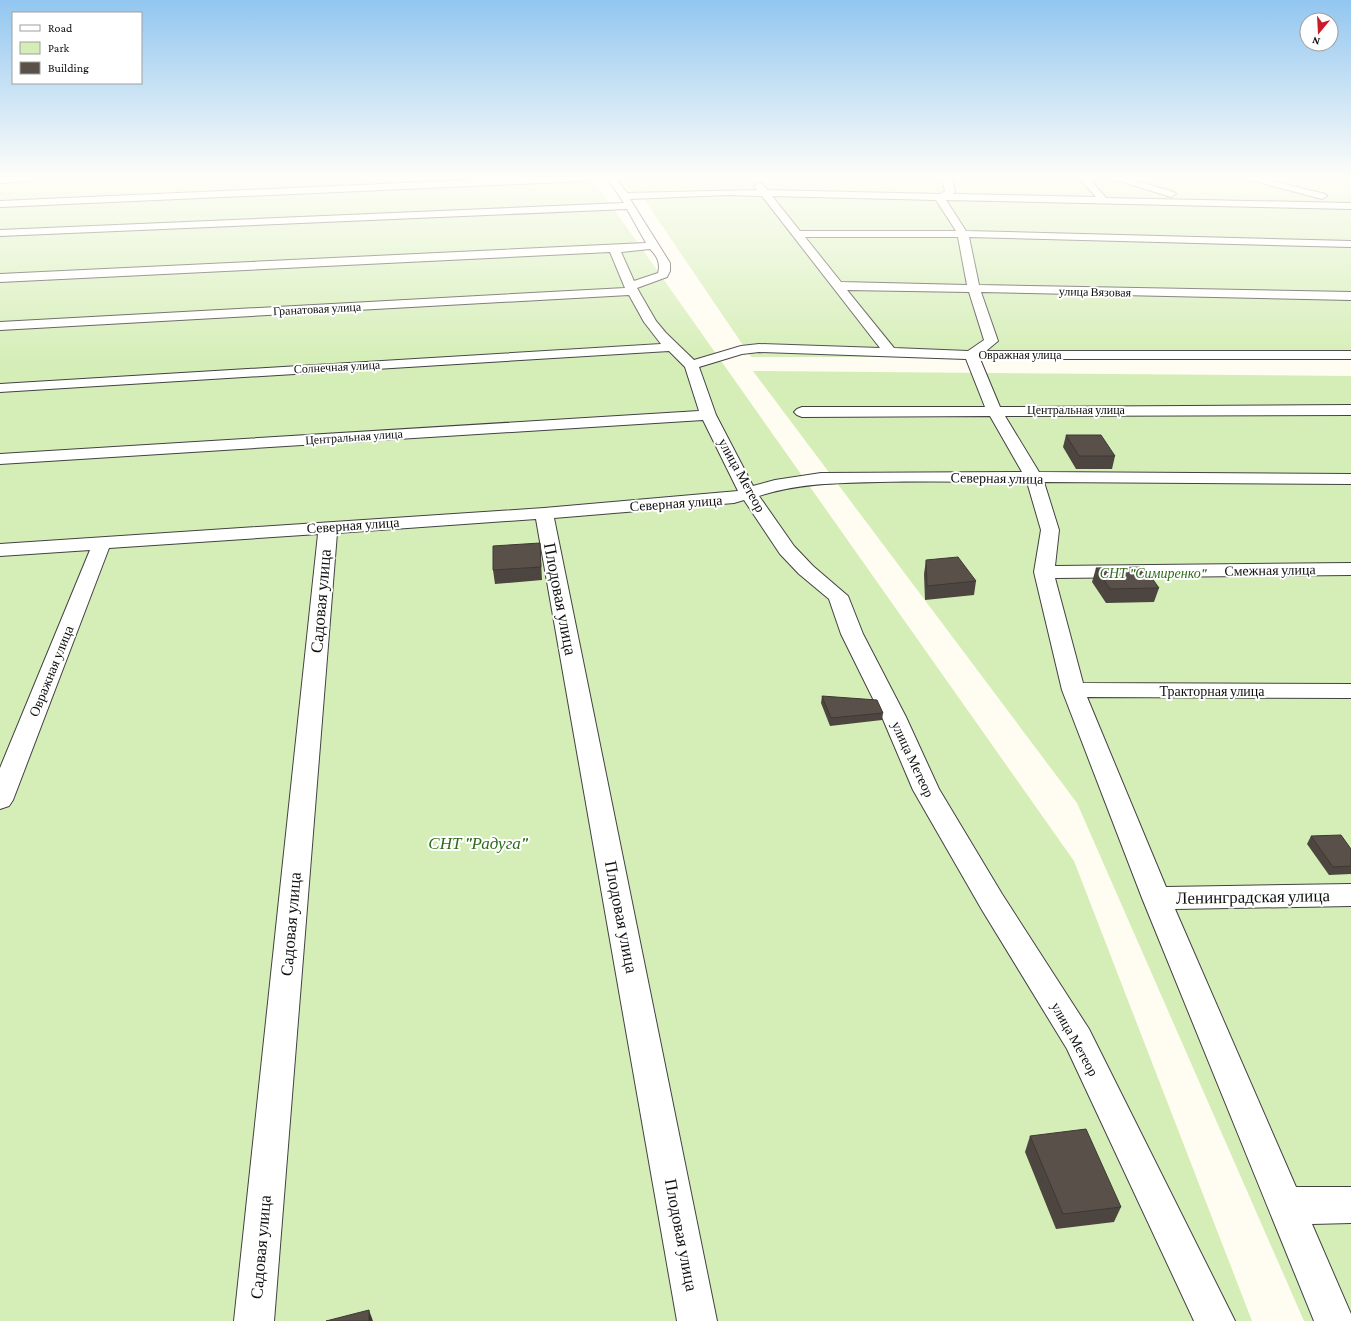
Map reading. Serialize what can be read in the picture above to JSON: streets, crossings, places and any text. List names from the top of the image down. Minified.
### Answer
{"streets":{"street":["улица Вязовая","Гранатовая улица","Овражная улица","Солнечная улица","Центральная улица","улица Метеор","Северная улица","Смежная улица","Плодовая улица","Садовая улица","Тракторная улица","Ленинградская улица"]},"crossings":[["Гранатовая улица","улица Метеор"],["Овражная улица","улица Метеор"],["Овражная улица","Северная улица"],["Солнечная улица","улица Метеор"],["Центральная улица","улица Метеор"],["улица Метеор","Северная улица"],["Северная улица","Плодовая улица"],["Северная улица","Садовая улица"]],"parks":["СНТ \"Симиренко\"","СНТ \"Радуга\""],"legend":["Road","Park","Building"],"north":"bottom"}
